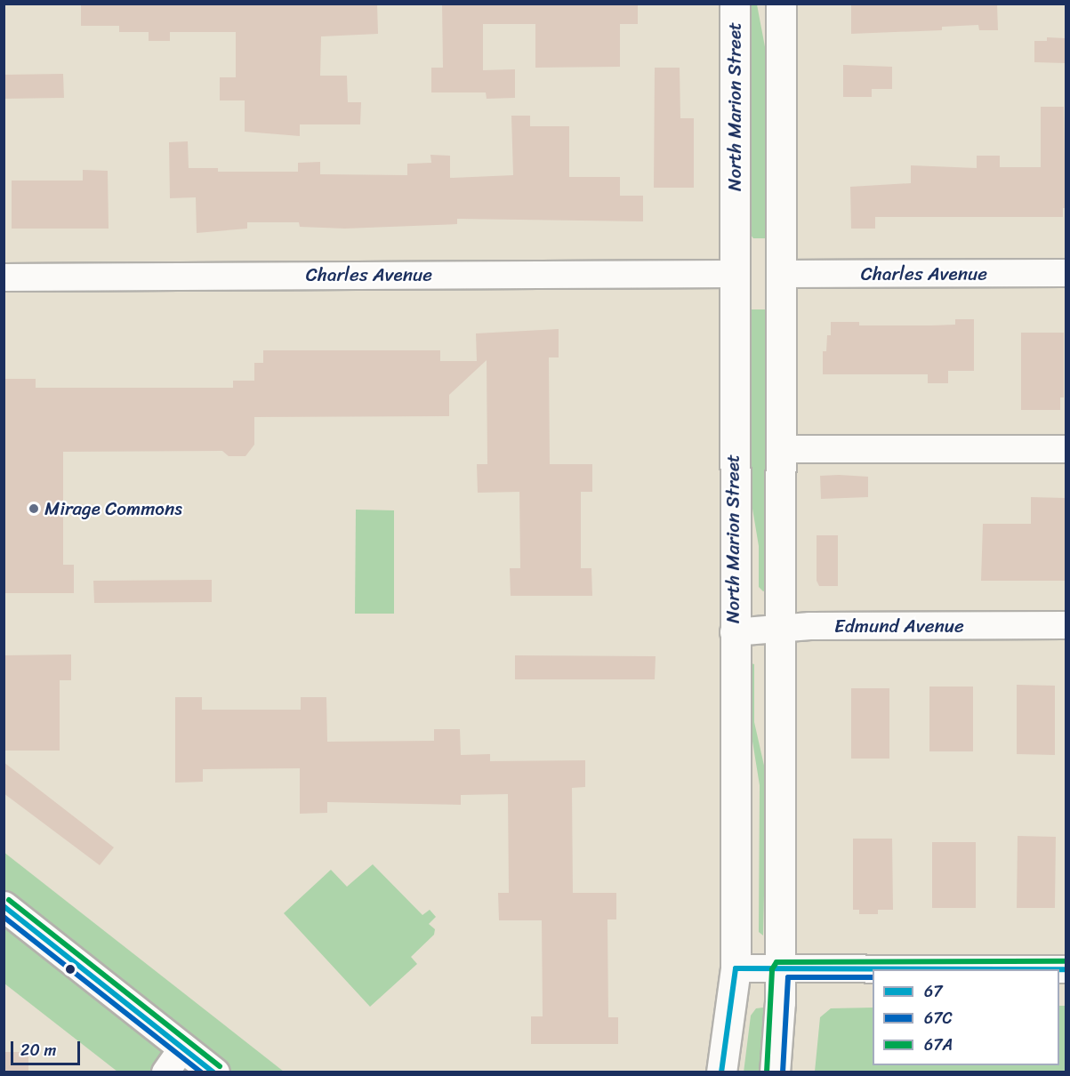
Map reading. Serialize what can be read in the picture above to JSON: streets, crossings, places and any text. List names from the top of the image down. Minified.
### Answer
{"streets":{"main road":["North Marion Street"],"street":["Charles Avenue","Edmund Avenue"]},"crossings":[["North Marion Street","Charles Avenue"],["North Marion Street","Edmund Avenue"]],"places":["Mirage Commons"],"lines":["transit line 67A","transit line 67","transit line 67C"],"legend":["67","67C","67A"],"scale_bar":"20 m"}
